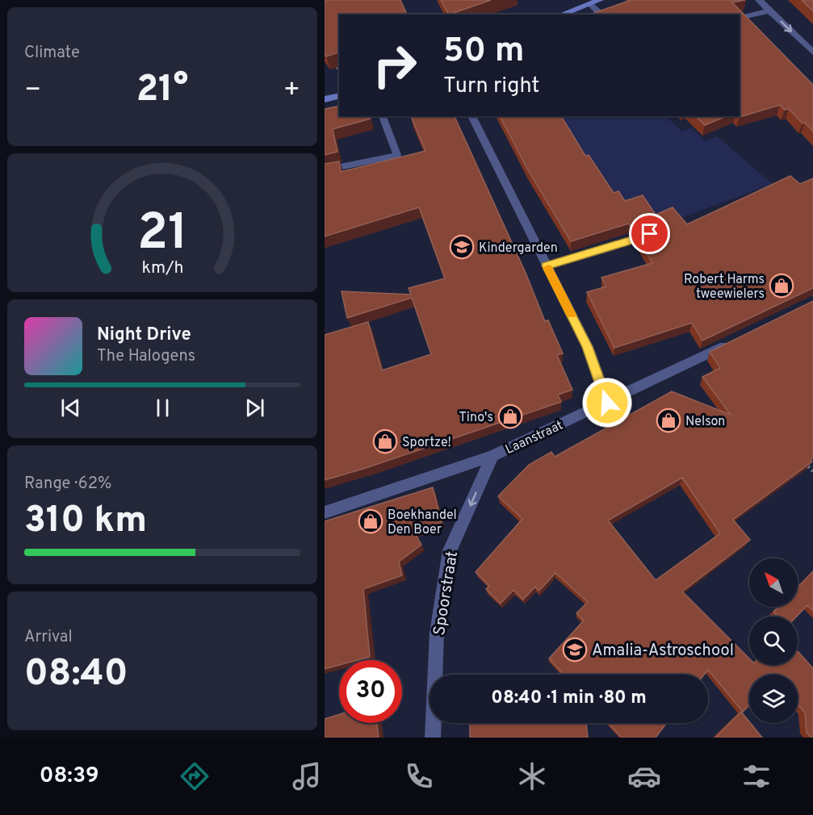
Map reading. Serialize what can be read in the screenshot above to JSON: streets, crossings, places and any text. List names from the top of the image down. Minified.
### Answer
{"streets":{"street":["Laanstraat","Spoorstraat"]},"crossings":[["Laanstraat","Spoorstraat"]],"one_way":["Spoorstraat"],"places":{"school or university":["Kindergarden","Amalia-Astroschool"],"shop":["Robert Harms tweewielers","Tino's","Nelson","Sportze!","Boekhandel Den Boer"]},"north":"top left","page":{"tile":["Climate",["Range · 62%","310 km"],["Arrival","08:40"]],"turn":["50 m","Turn right"],"heat":["−","21°","+"],"song":["Night Drive","The Halogens"],"limit":"30","trip":"08:40 · 1 min · 80 m","tabs":"08:39","gauge":["21","km/h"]}}
